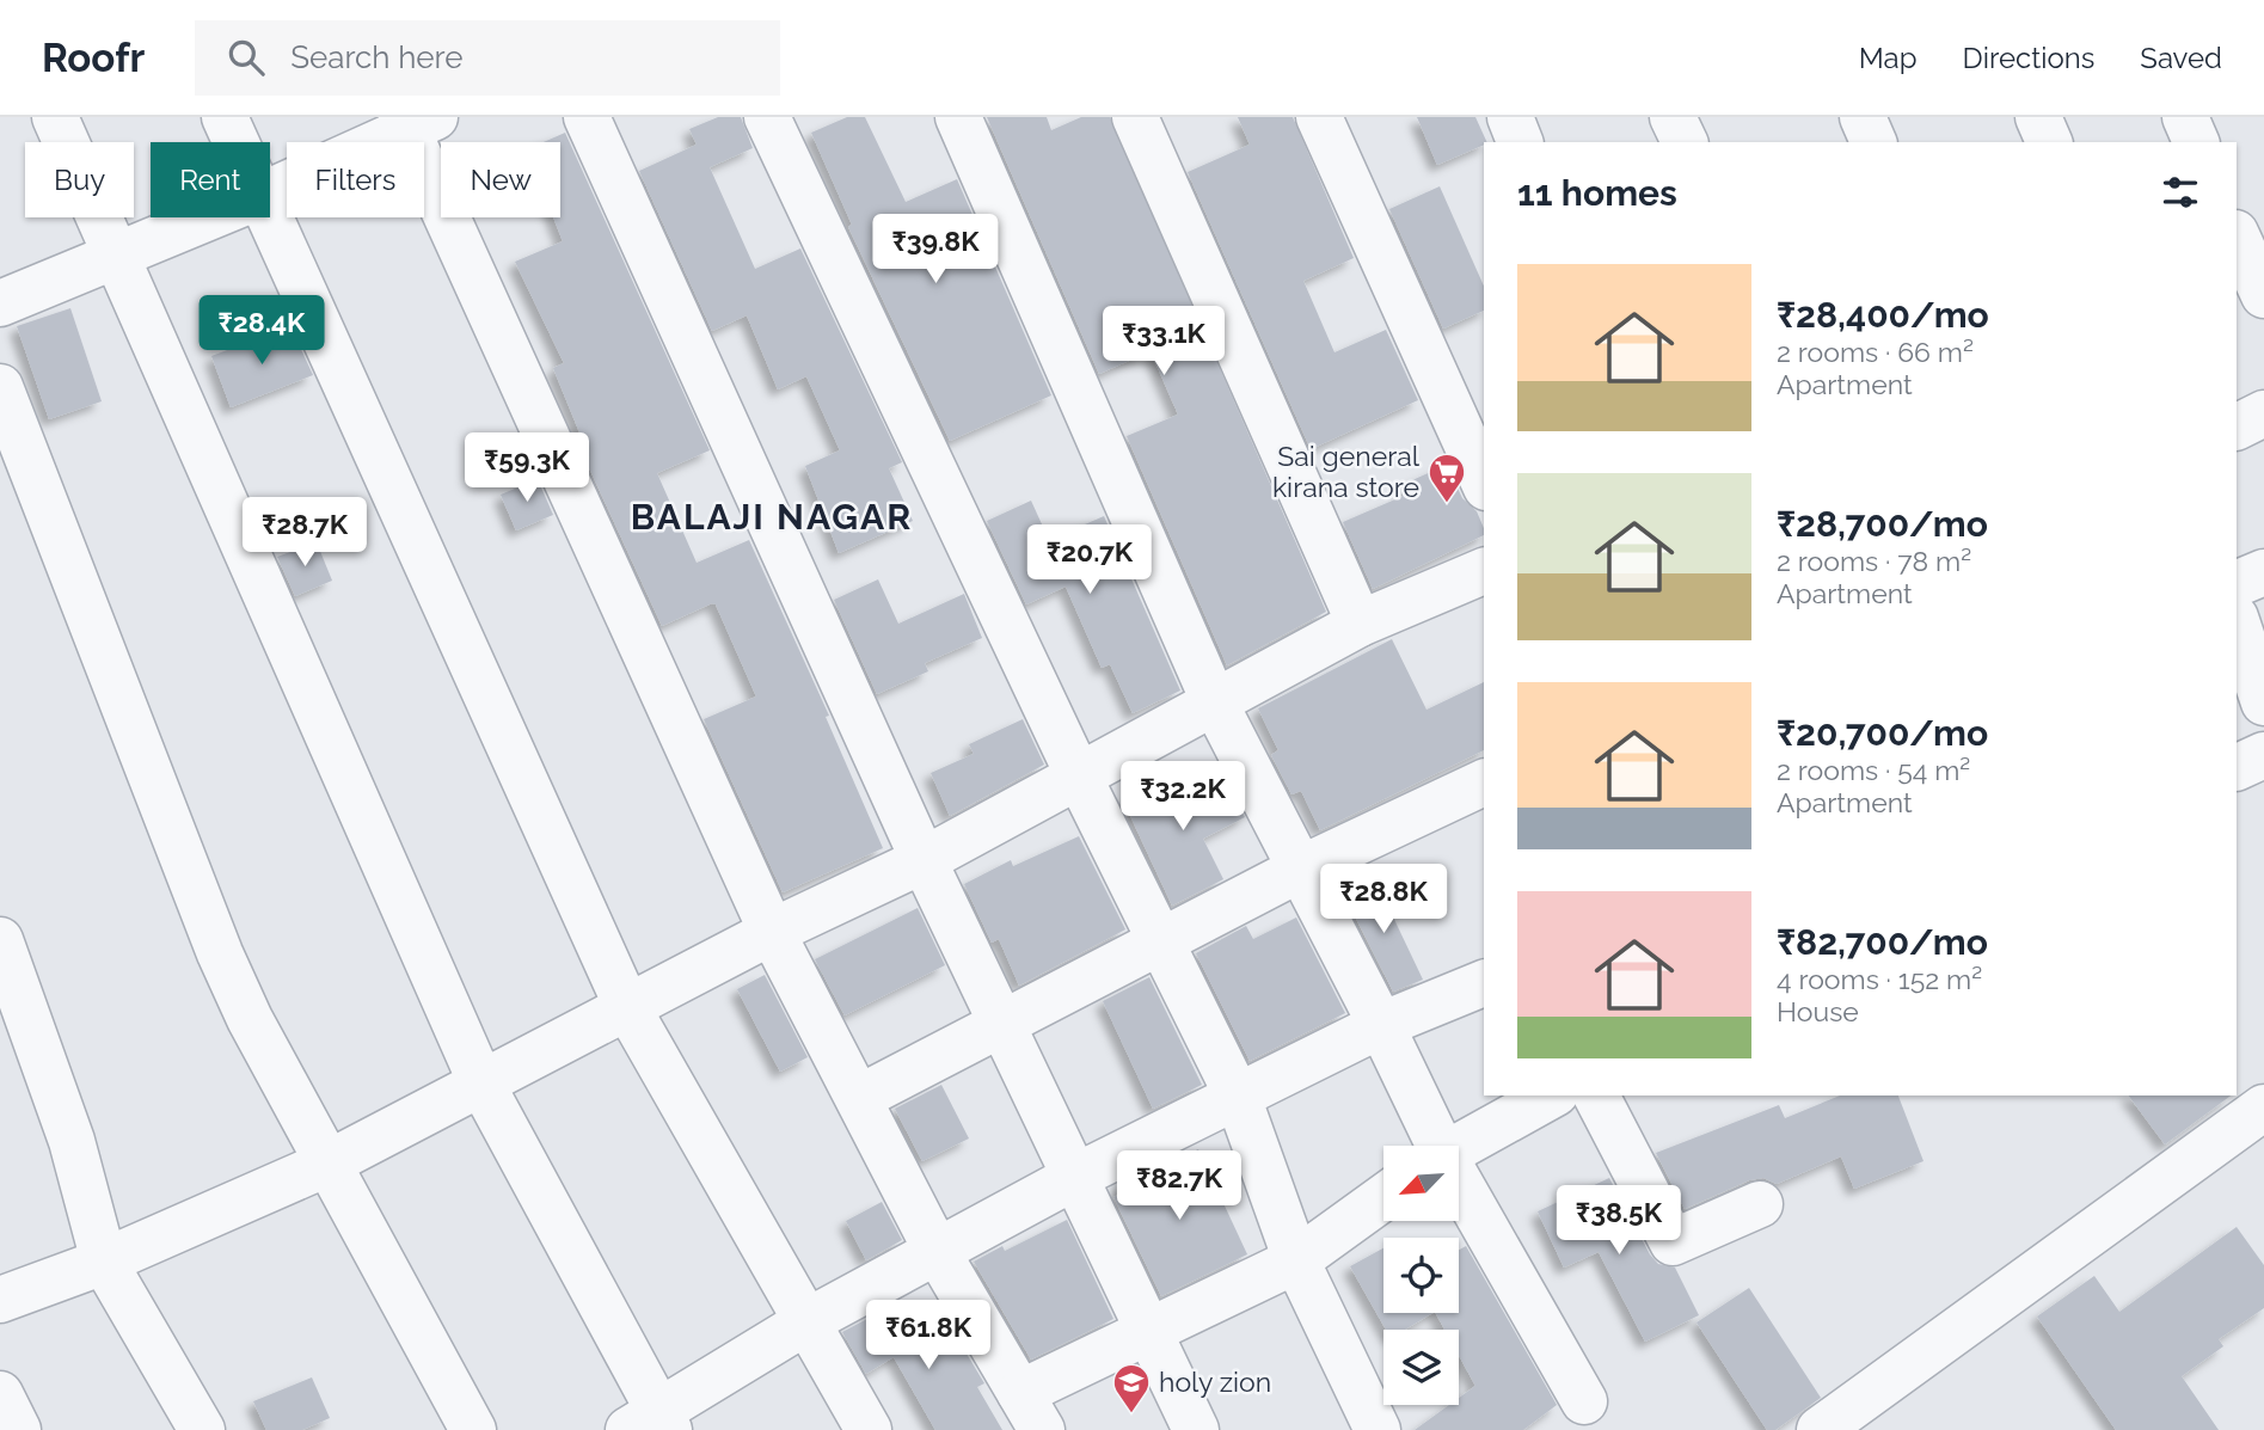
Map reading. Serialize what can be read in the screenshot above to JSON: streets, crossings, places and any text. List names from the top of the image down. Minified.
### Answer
{"districts":["BALAJI NAGAR"],"places":{"supermarket":["Sai general kirana store"],"school or university":["holy zion"]},"north":"bottom left","page":{"header":"Roofr","search":"Search here","nav":["Map","Directions","Saved"],"chip":["Buy","Rent","Filters","New"],"heading":"11 homes","price":["₹39.8K","₹28.4K","₹33.1K","₹59.3K","₹28.7K","₹20.7K","₹32.2K","₹28.8K","₹82.7K","₹38.5K","₹61.8K"],"list":[{"name":"₹28,400/mo","note":"2 rooms · 66 m² · Apartment"},{"name":"₹28,700/mo","note":"2 rooms · 78 m² · Apartment"},{"name":"₹20,700/mo","note":"2 rooms · 54 m² · Apartment"},{"name":"₹82,700/mo","note":"4 rooms · 152 m² · House"}]}}
